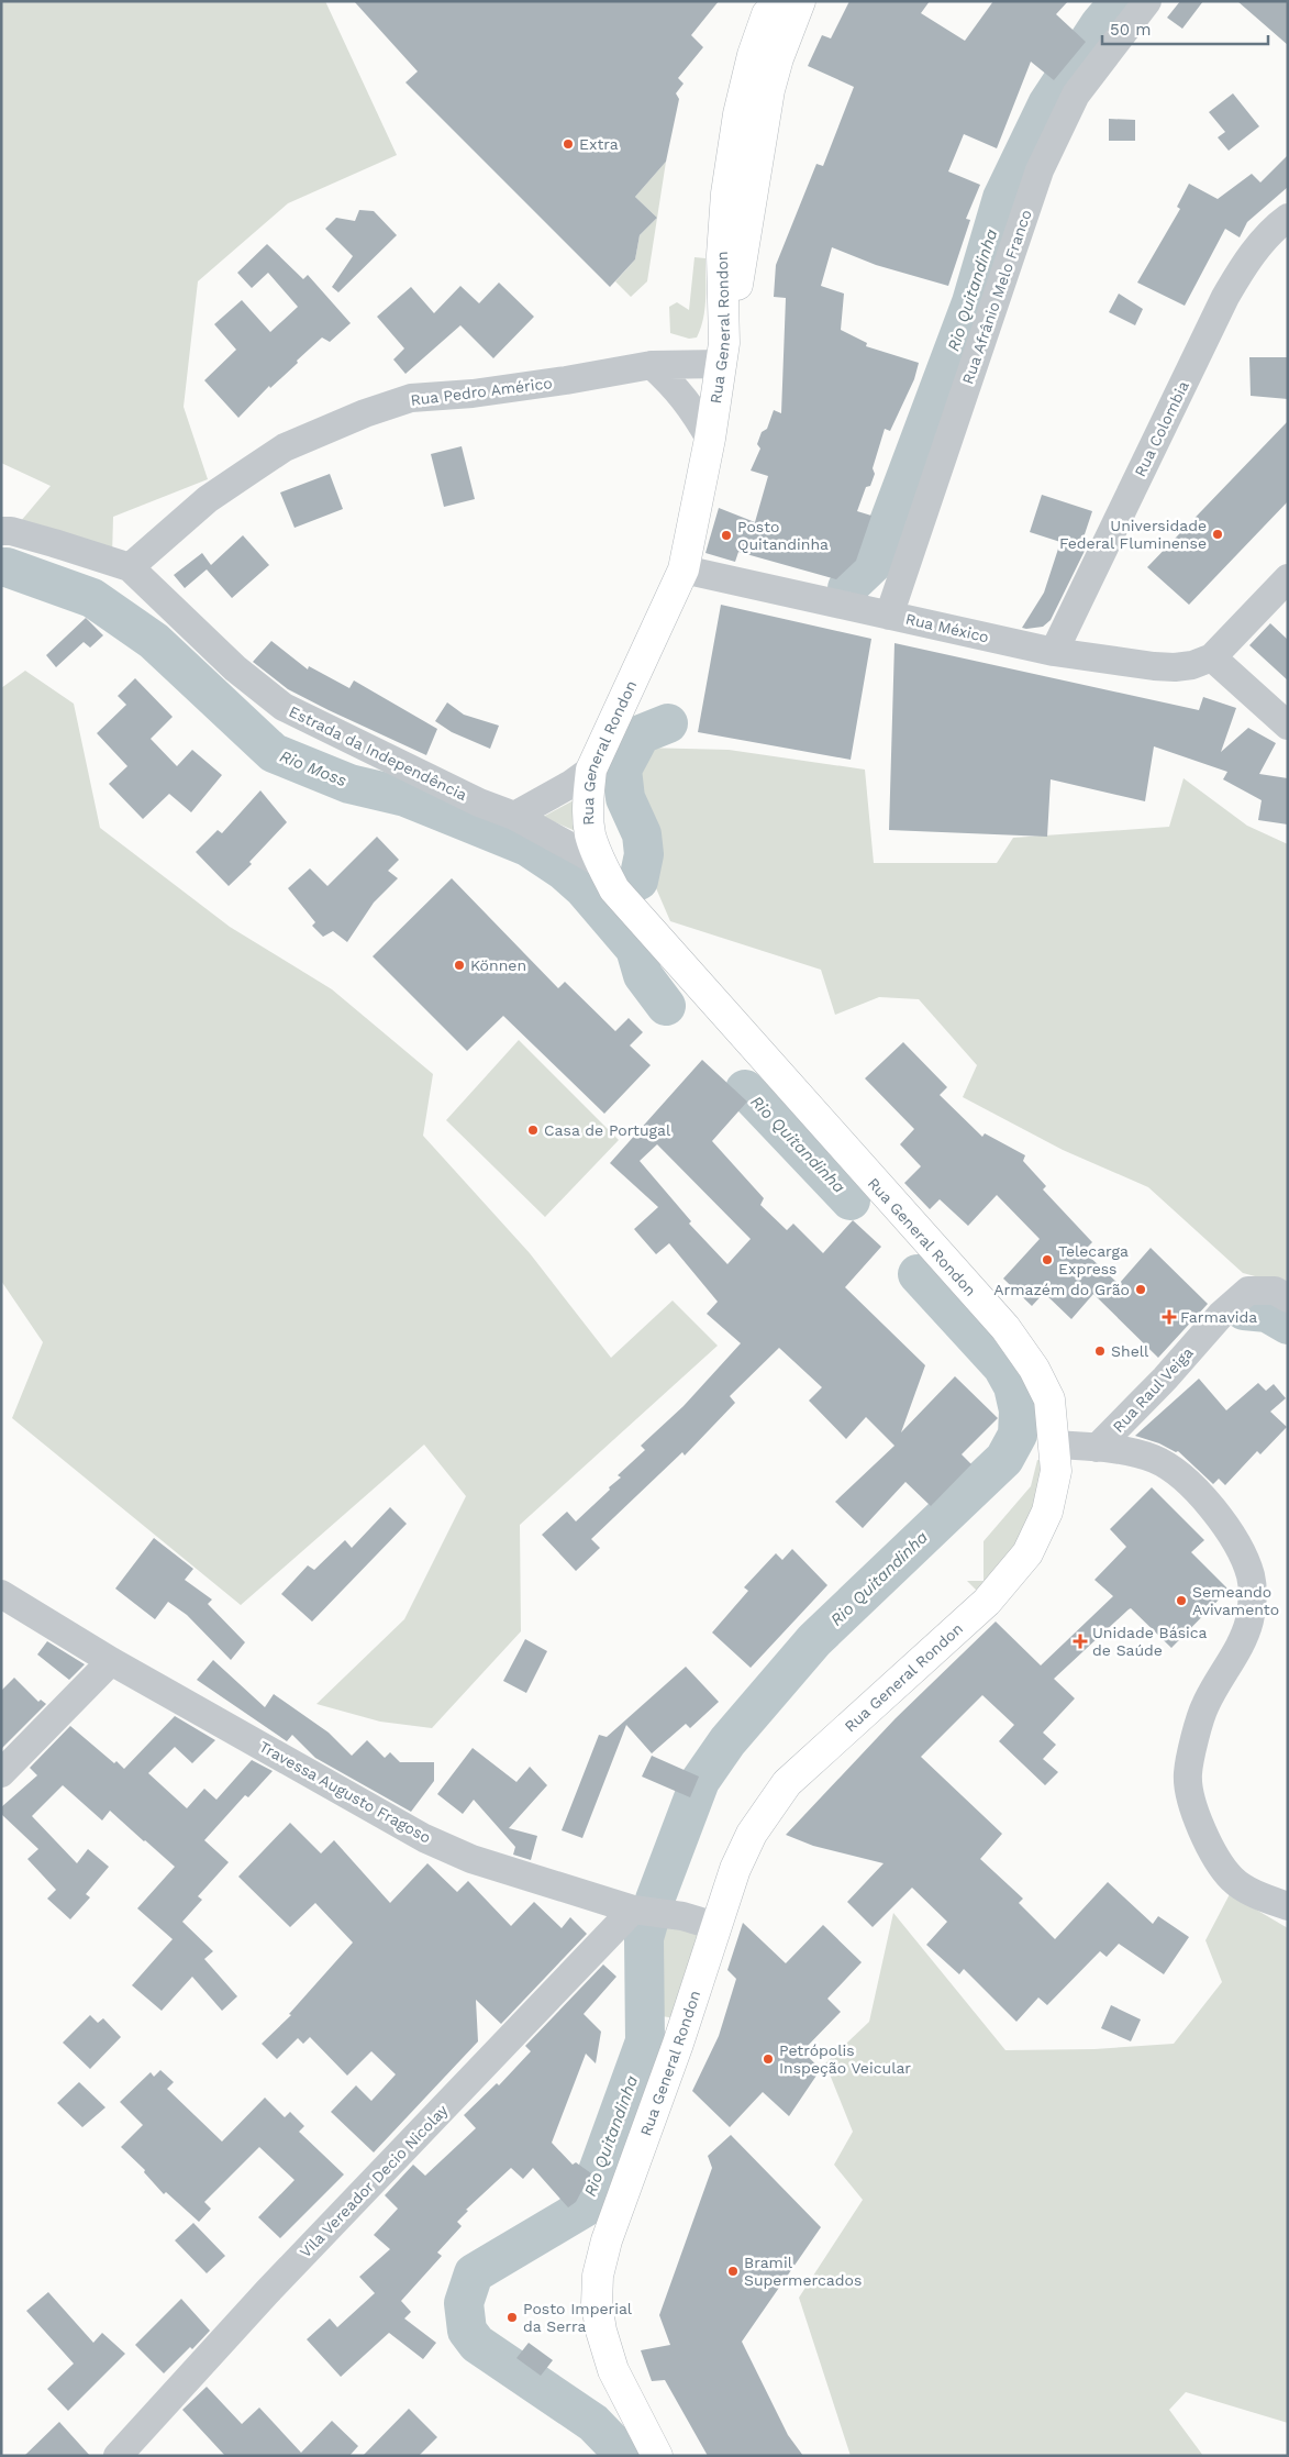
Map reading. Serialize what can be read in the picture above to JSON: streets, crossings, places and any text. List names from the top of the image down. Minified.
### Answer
{"streets":{"main road":["Rua General Rondon"],"street":["Rua Afrânio Melo Franco","Rua Pedro Américo","Rua Colombia","Rua México","Estrada da Independência","Rua Raul Veiga","Travessa Augusto Fragoso","Vila Vereador Decio Nicolay"]},"crossings":[["Rua Afrânio Melo Franco","Rua México"],["Rua General Rondon","Rua Pedro Américo"],["Rua General Rondon","Rua México"],["Rua General Rondon","Estrada da Independência"],["Rua General Rondon","Travessa Augusto Fragoso"],["Rua Pedro Américo","Estrada da Independência"],["Rua Colombia","Rua México"],["Travessa Augusto Fragoso","Vila Vereador Decio Nicolay"]],"water":["Rio Quitandinha","Rio Moss"],"places":{"other":["Extra","Universidade Federal Fluminense","Posto Quitandinha","Können","Casa de Portugal","Telecarga Express","Armazém do Grão","Shell","Semeando Avivamento","Petrópolis Inspeção Veicular","Bramil Supermercados","Posto Imperial da Serra"],"health":["Farmavida","Unidade Básica de Saúde"]},"scale_bar":"50 m"}
